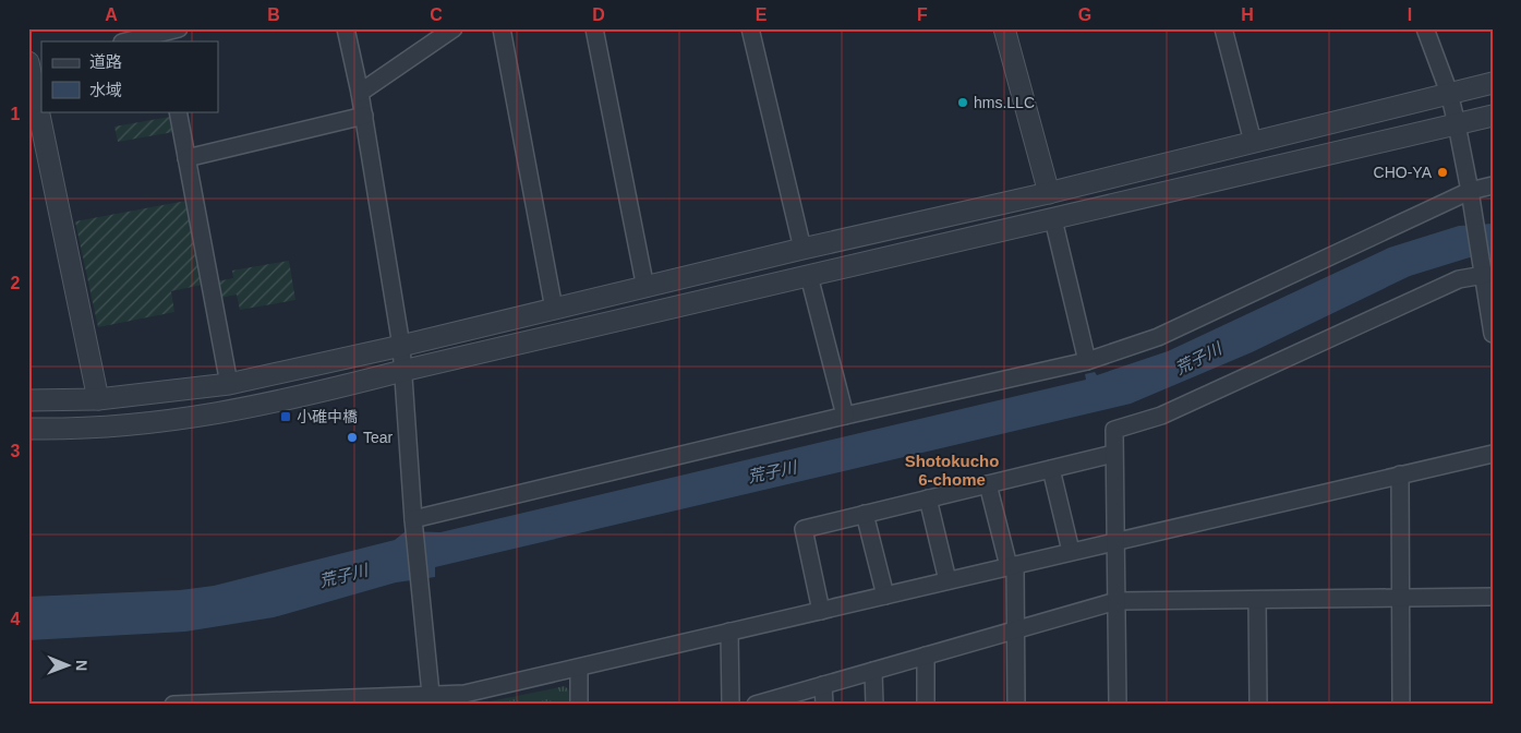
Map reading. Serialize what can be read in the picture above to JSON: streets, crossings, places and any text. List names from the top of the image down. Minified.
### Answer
{"districts":["Shotokucho 6-chome"],"water":["荒子川"],"places":{"other":["hms.LLC","CHO-YA","Tear"],"transit":["小碓中橋"]},"legend":["道路","水域"],"north":"right","grid":{"columns":["A","B","C","D","E","F","G","H","I"],"rows":["1","2","3","4"]}}
